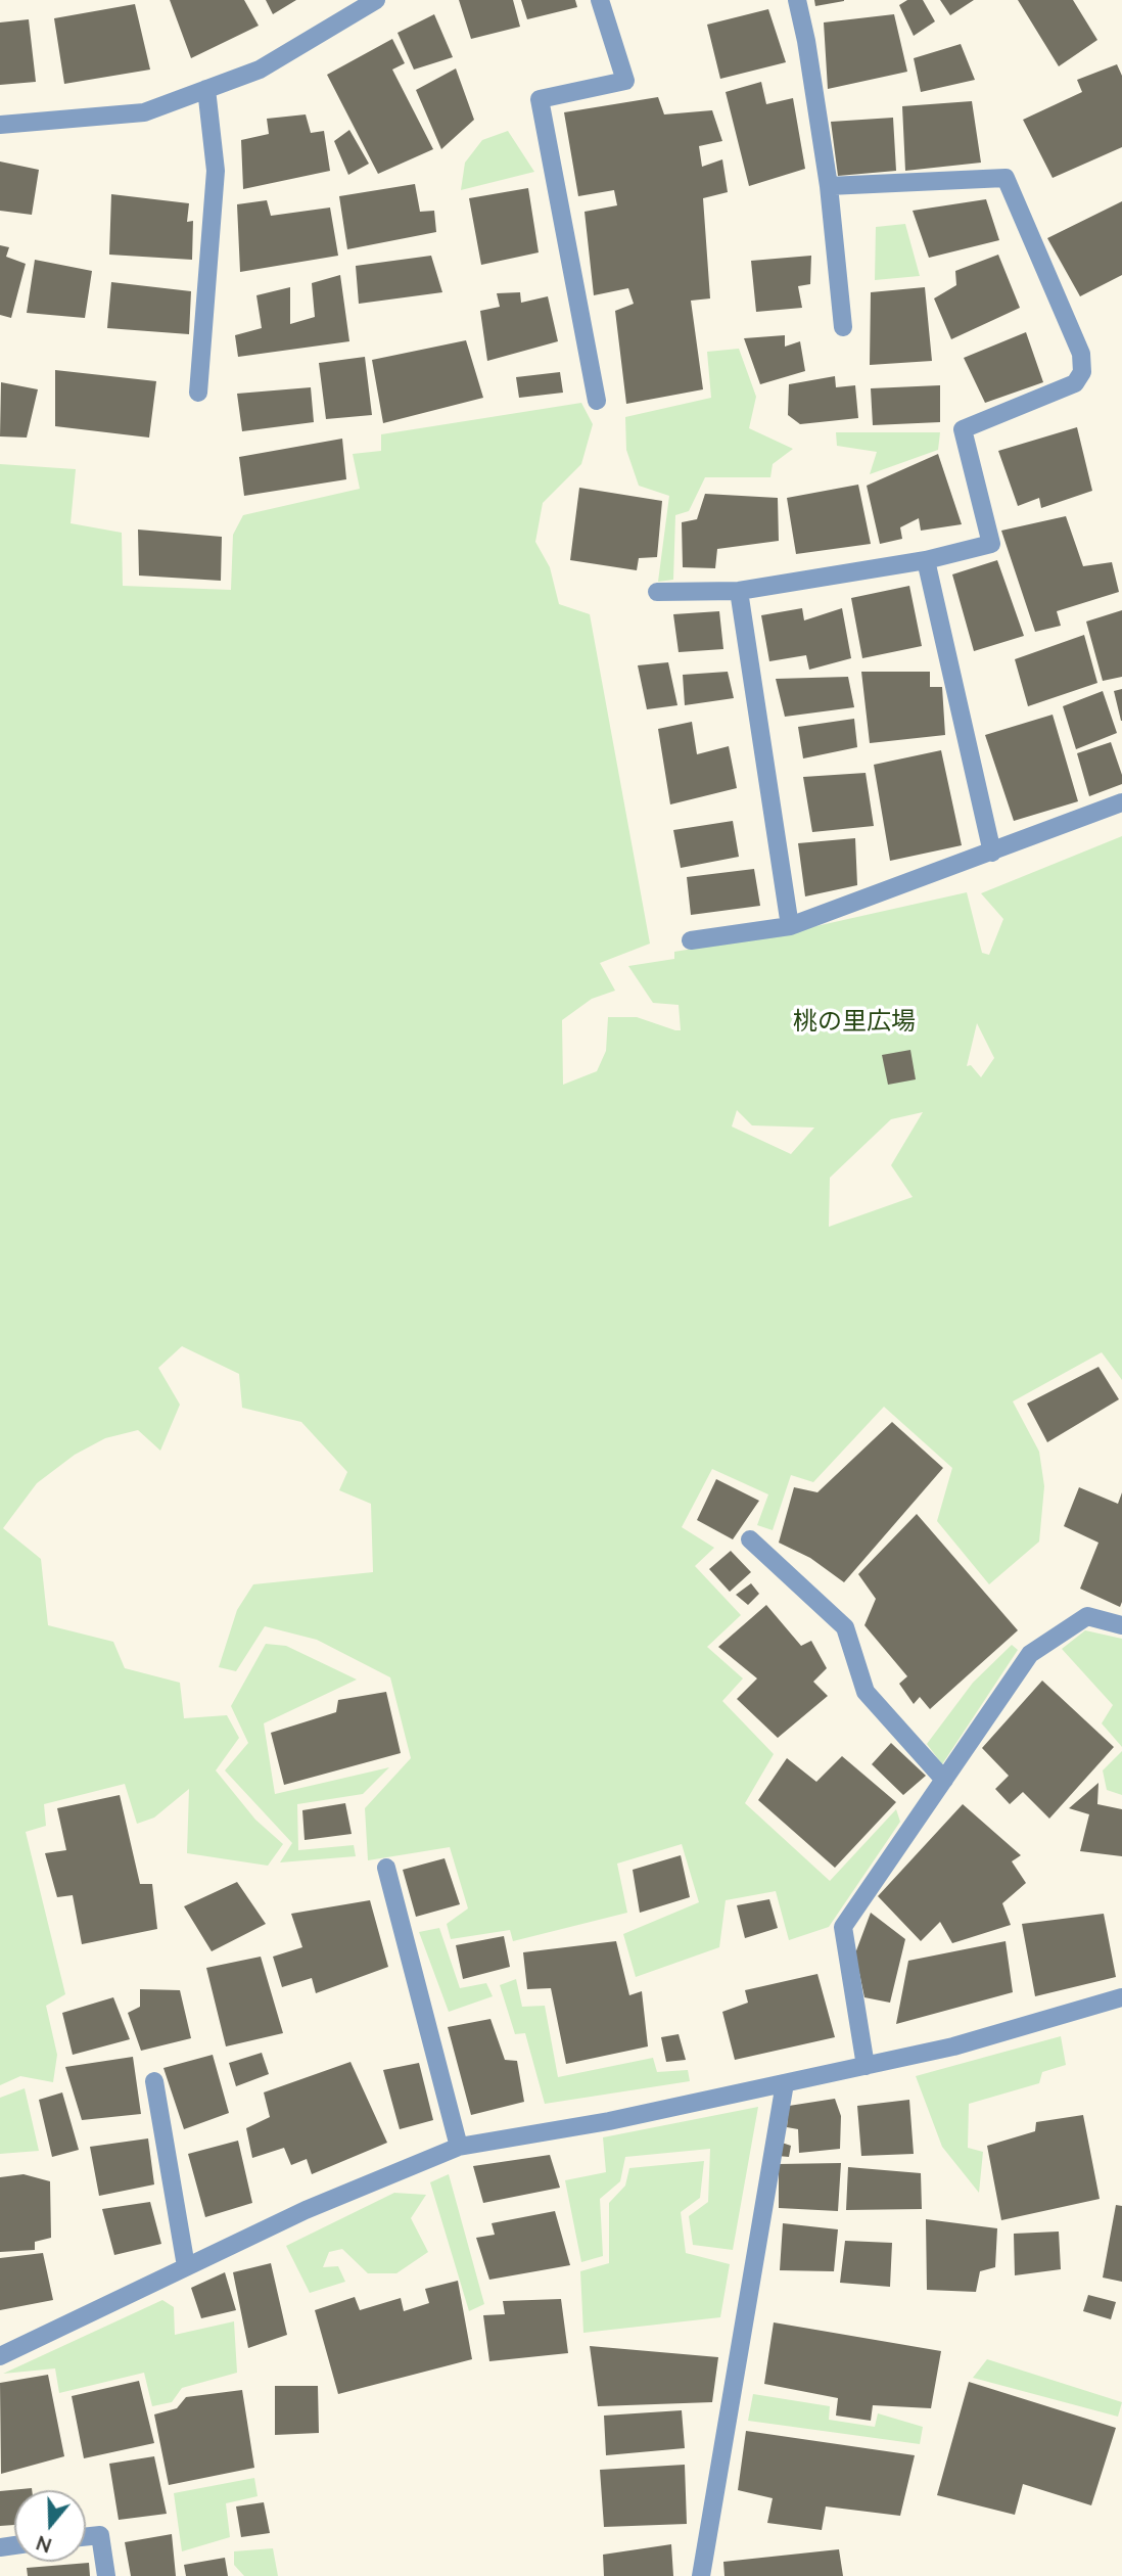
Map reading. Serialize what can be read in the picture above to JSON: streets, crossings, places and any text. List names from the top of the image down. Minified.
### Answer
{"parks":["桃の里広場"],"north":"bottom"}
